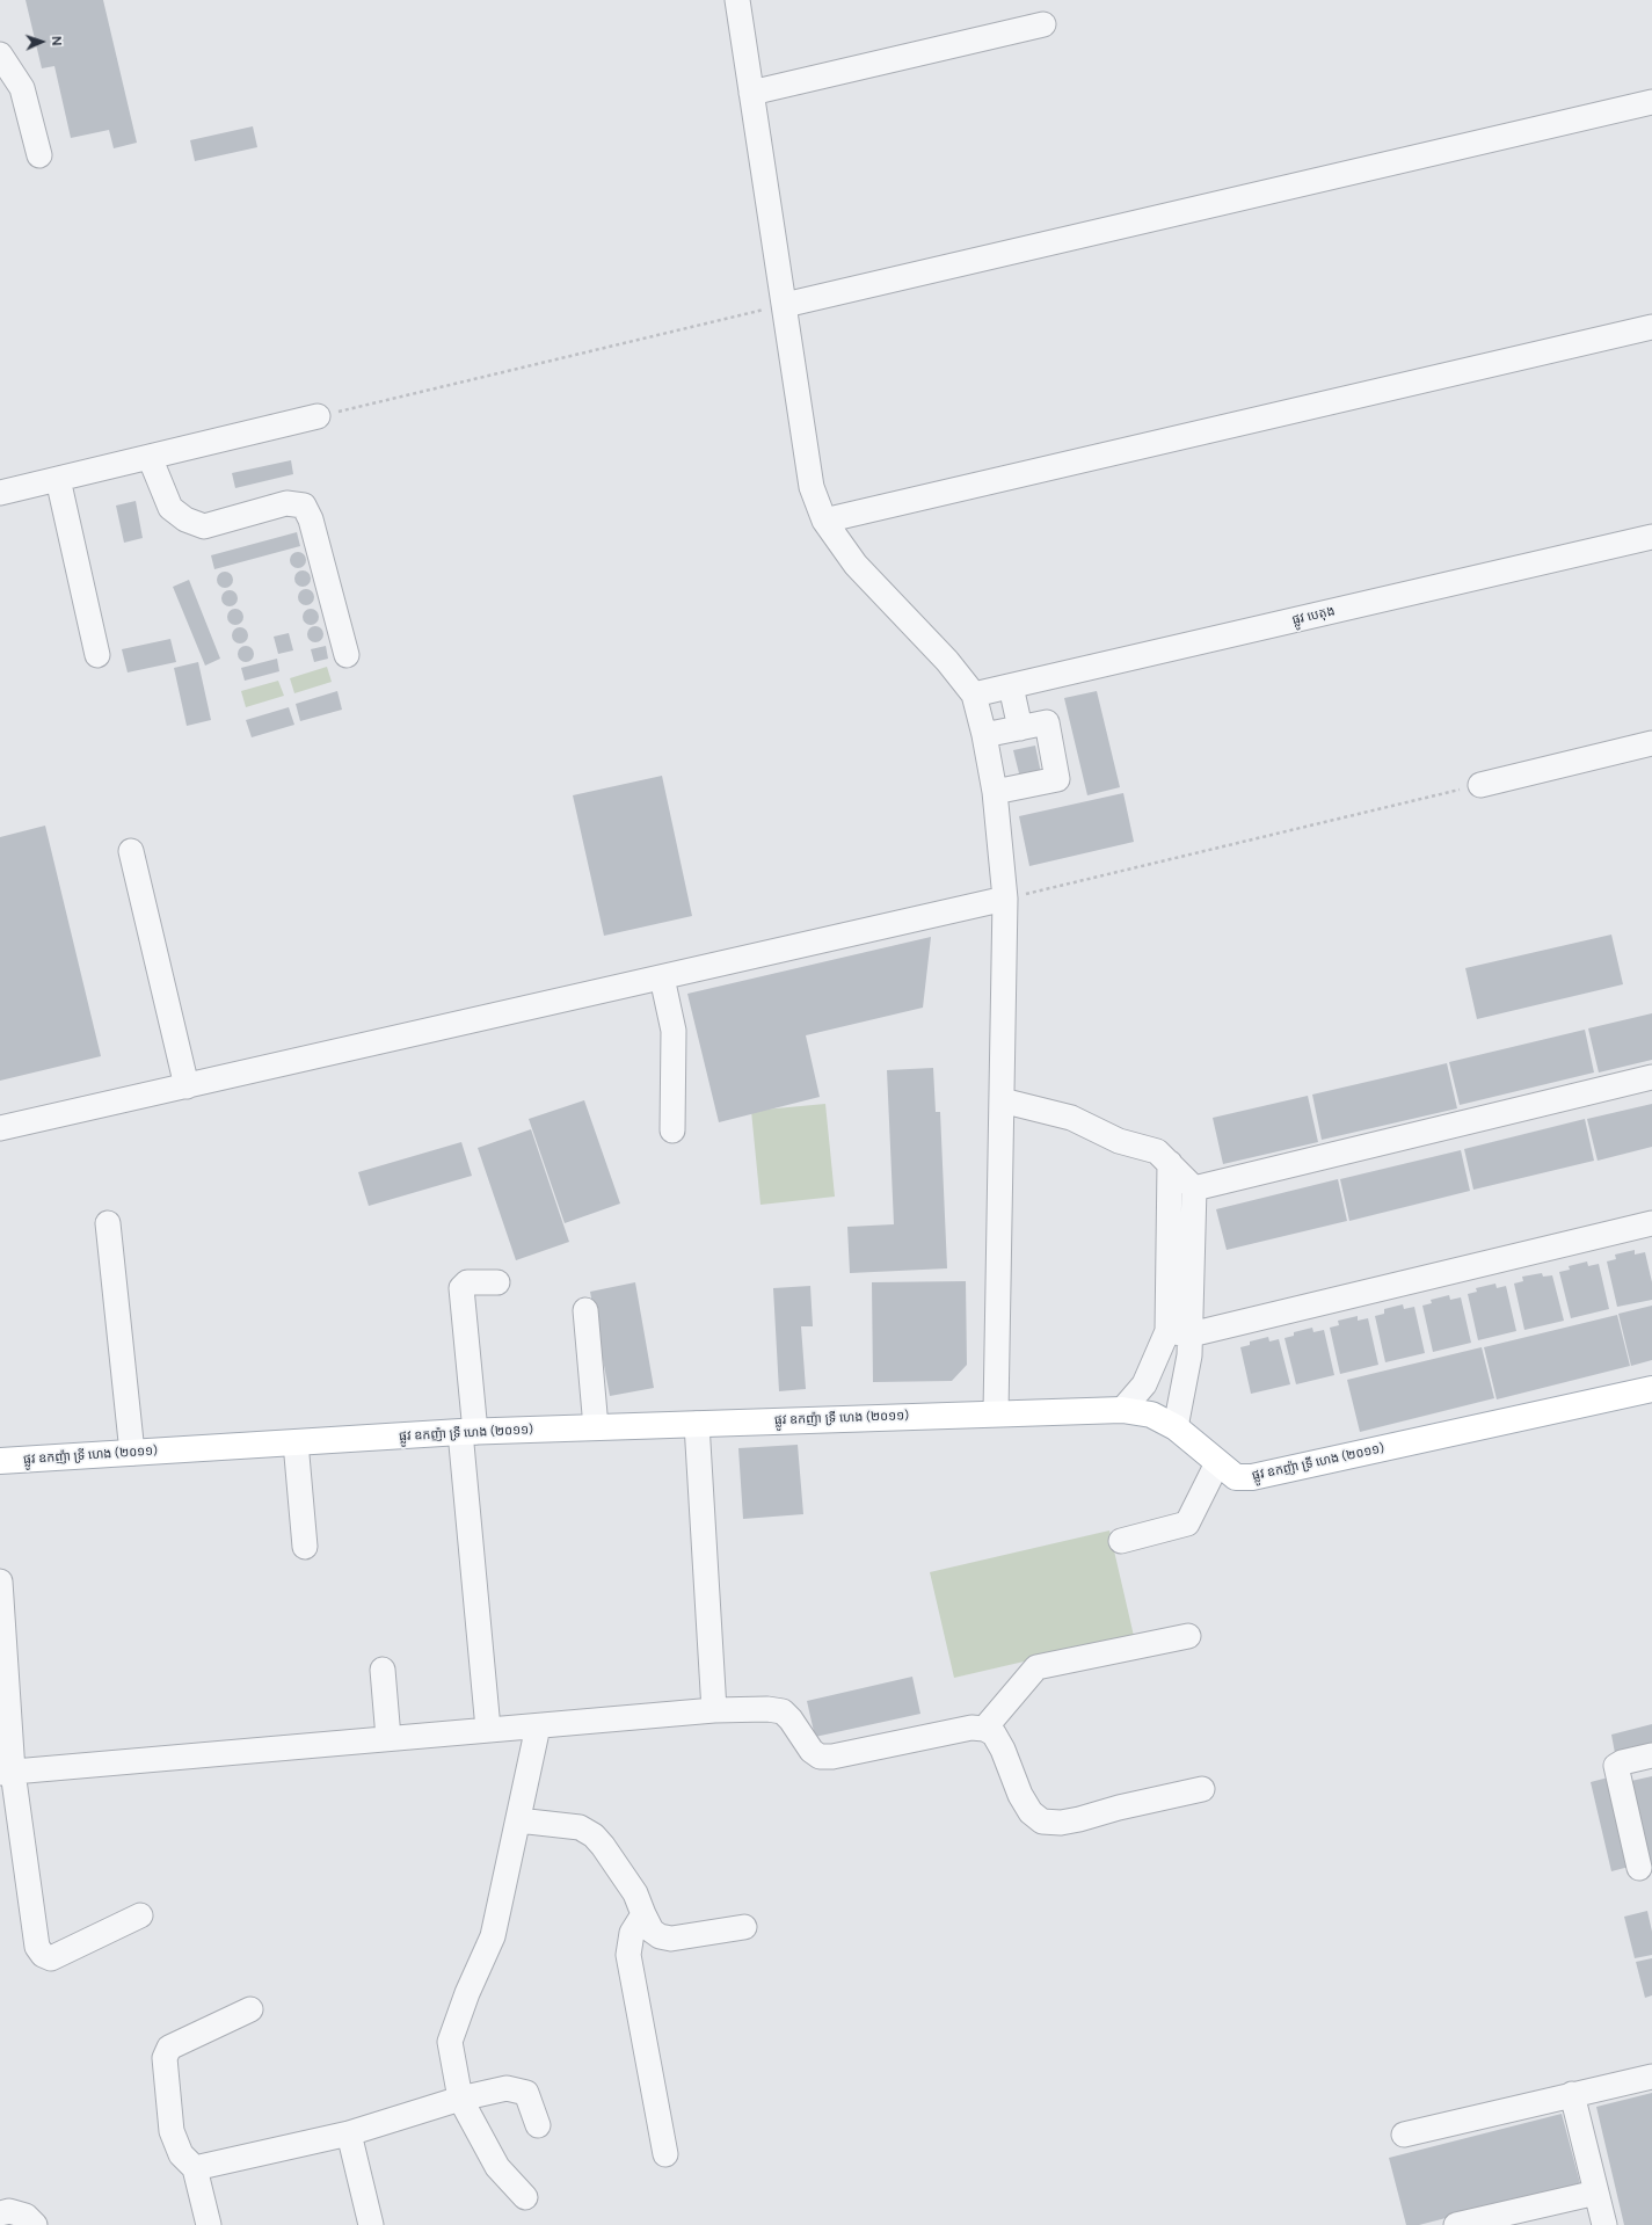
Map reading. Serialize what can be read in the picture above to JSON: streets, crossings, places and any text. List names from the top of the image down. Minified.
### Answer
{"streets":{"main road":["ផ្លូវ ឧកញ៉ា ទ្រី ហេង (២០១១)"],"street":["ផ្លូវ បេតុង"]},"north":"right"}
